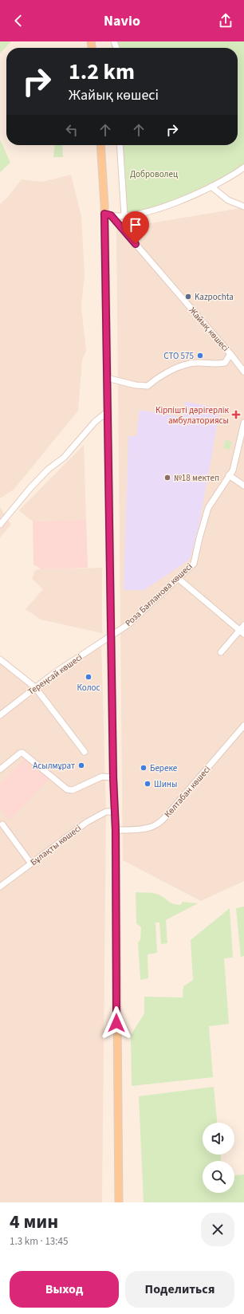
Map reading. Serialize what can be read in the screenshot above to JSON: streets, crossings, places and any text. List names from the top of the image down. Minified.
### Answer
{"streets":{"street":["Жайық көшесі","Роза Бағланова көшесі","Тереңсай көшесі","Көлтабан көшесі","Бұлақты көшесі"]},"crossings":[["Роза Бағланова көшесі","Тереңсай көшесі"]],"parks":["Доброволец"],"places":{"other":["Kazpochta","СТО 575","№18 мектеп","Колос","Асылмұрат","Береке","Шины"],"health":["Кірпішті дәрігерлік амбулаториясы"]},"page":{"header":"Navio","turn":["1.2 km","Жайық көшесі"],"heading":["4 мин","1.3 km · 13:45"],"buttons":["Выход","Поделиться"]}}
